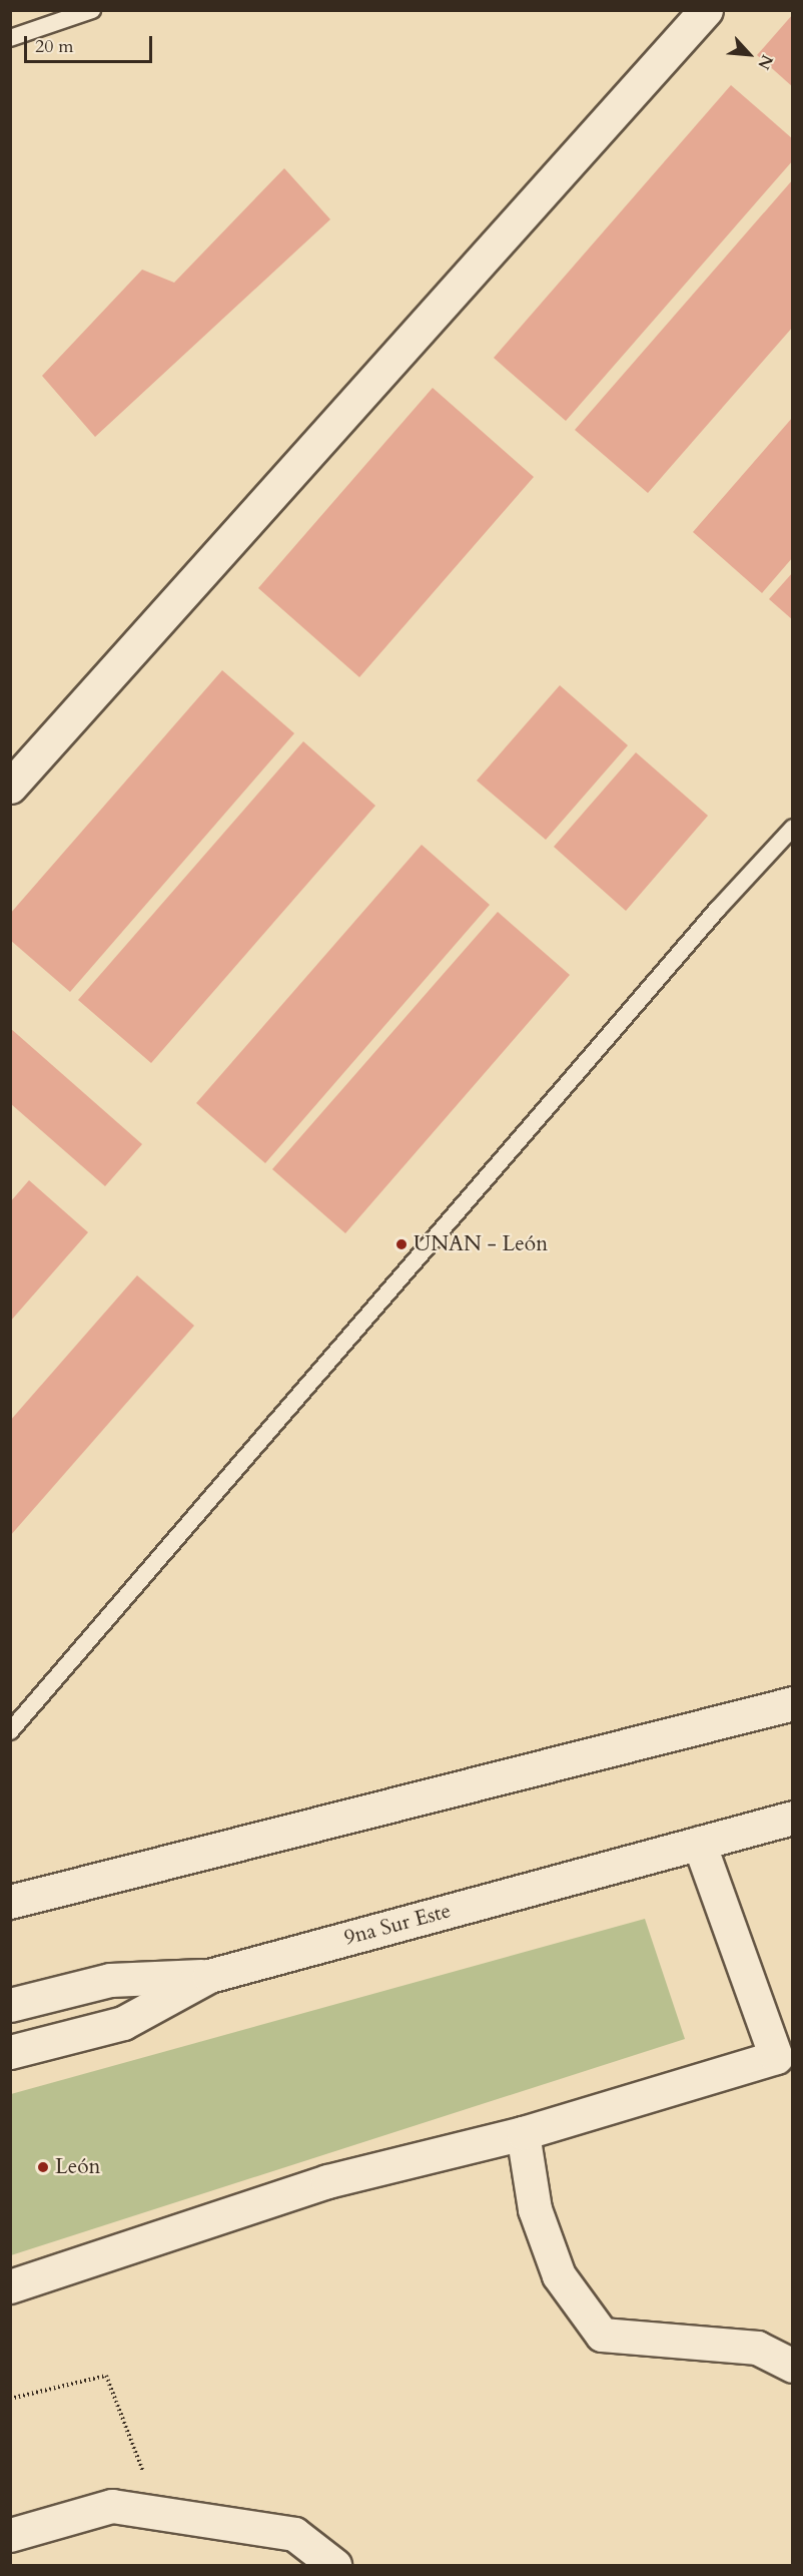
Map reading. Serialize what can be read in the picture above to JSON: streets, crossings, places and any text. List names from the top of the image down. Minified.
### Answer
{"streets":{"street":["9na Sur Este"]},"places":["UNAN - León","León"],"scale_bar":"20 m","north":"bottom right"}
